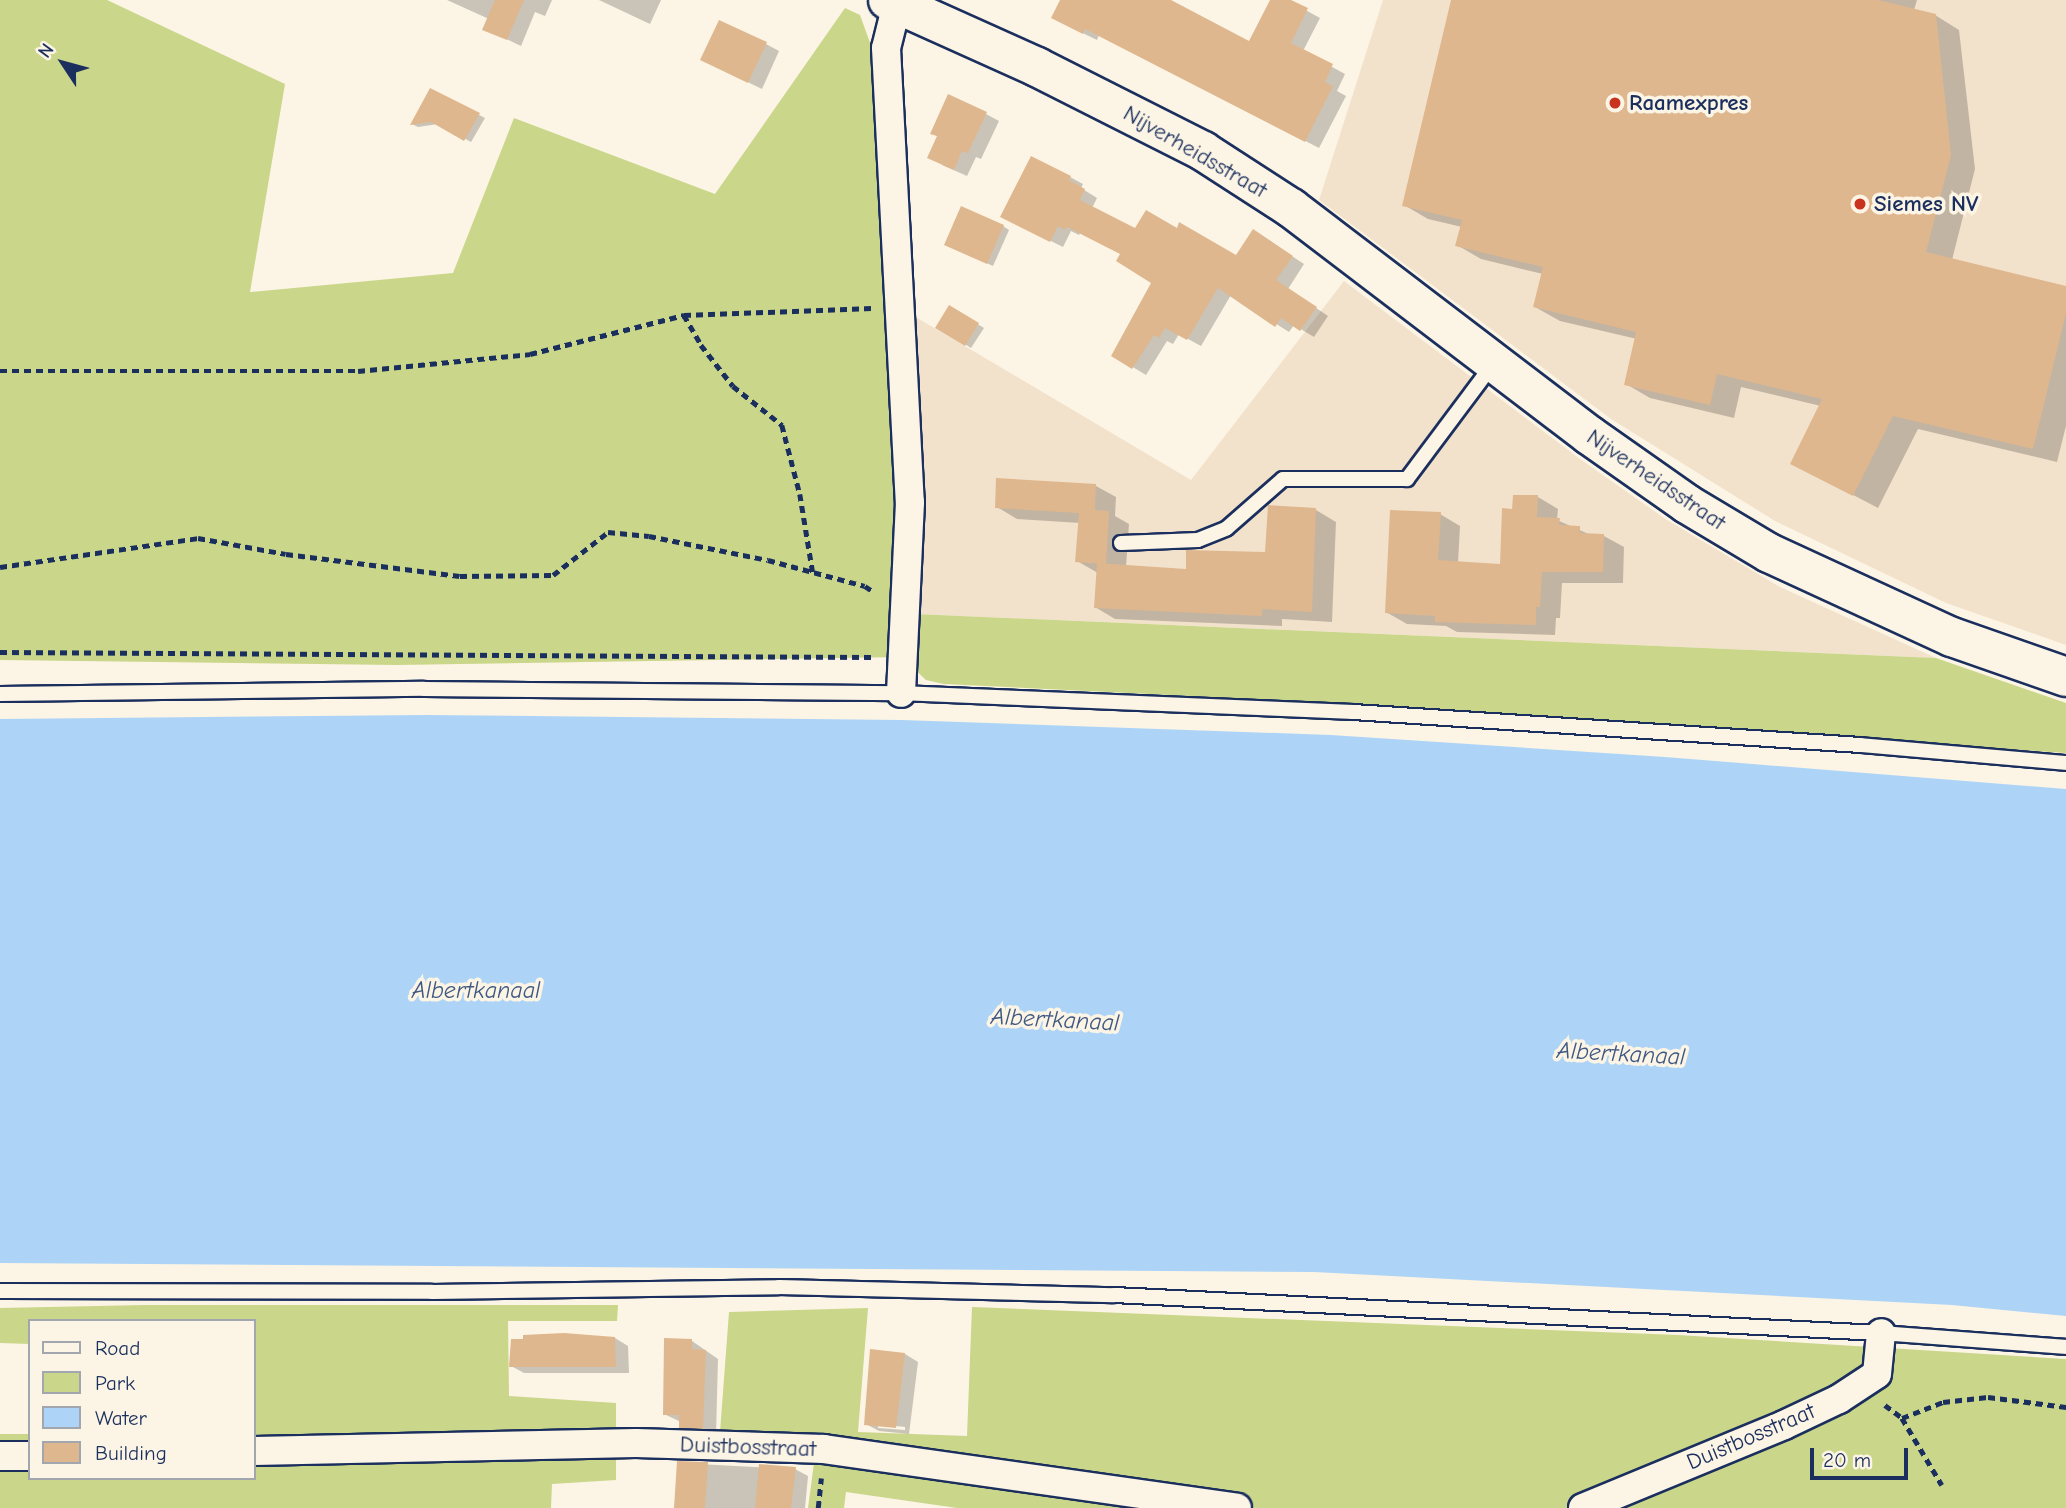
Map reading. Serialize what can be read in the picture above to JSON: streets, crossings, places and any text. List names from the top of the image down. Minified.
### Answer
{"streets":{"street":["Nijverheidsstraat","Duistbosstraat"]},"water":["Albertkanaal"],"places":["Raamexpres","Siemes NV"],"legend":["Road","Park","Water","Building"],"scale_bar":"20 m","north":"top left"}
